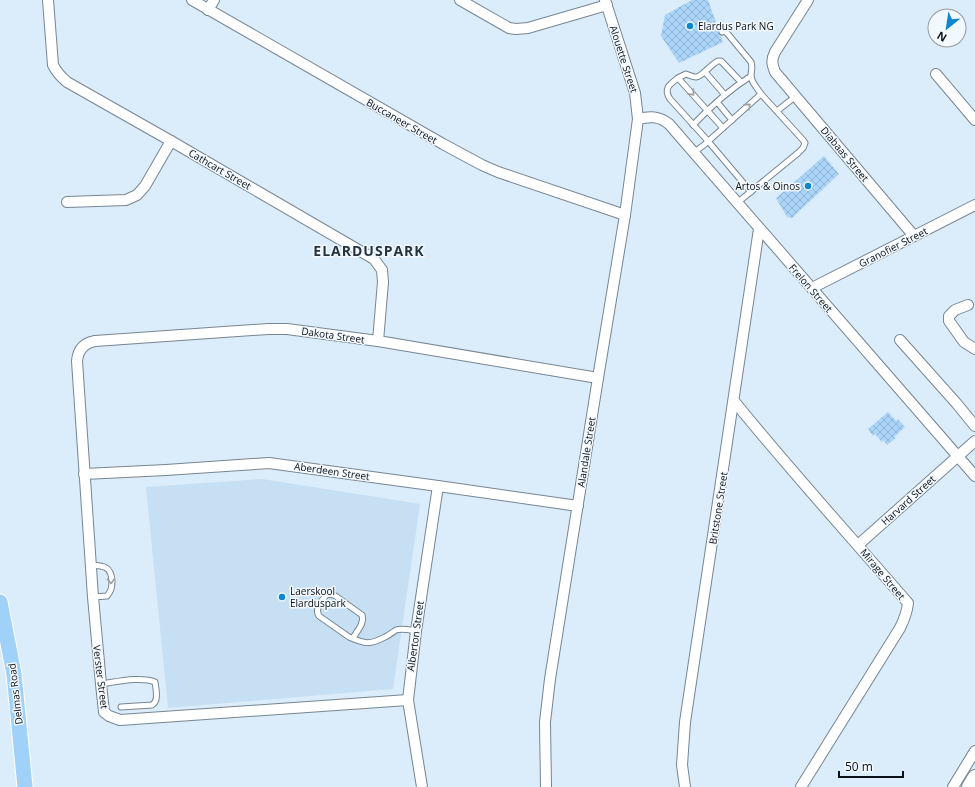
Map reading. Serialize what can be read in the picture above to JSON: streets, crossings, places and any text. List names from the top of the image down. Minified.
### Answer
{"streets":{"main road":["Delmas Road"],"street":["Alouette Street","Buccaneer Street","Diabaas Street","Cathcart Street","Granofier Street","Frelon Street","Dakota Street","Alandale Street","Aberdeen Street","Harvard Street","Britstone Street","Mirage Street","Alberton Street","Verster Street"]},"crossings":[["Alouette Street","Frelon Street"],["Alouette Street","Alandale Street"],["Buccaneer Street","Alandale Street"],["Diabaas Street","Granofier Street"],["Cathcart Street","Dakota Street"],["Granofier Street","Frelon Street"],["Frelon Street","Alandale Street"],["Frelon Street","Harvard Street"],["Frelon Street","Britstone Street"],["Dakota Street","Alandale Street"],["Dakota Street","Verster Street"],["Alandale Street","Aberdeen Street"],["Aberdeen Street","Alberton Street"],["Aberdeen Street","Verster Street"],["Harvard Street","Mirage Street"],["Britstone Street","Mirage Street"],["Alberton Street","Verster Street"]],"districts":["ELARDUSPARK"],"places":["Elardus Park NG","Artos & Oinos","Laerskool Elarduspark"],"scale_bar":"50 m","north":"bottom left"}
